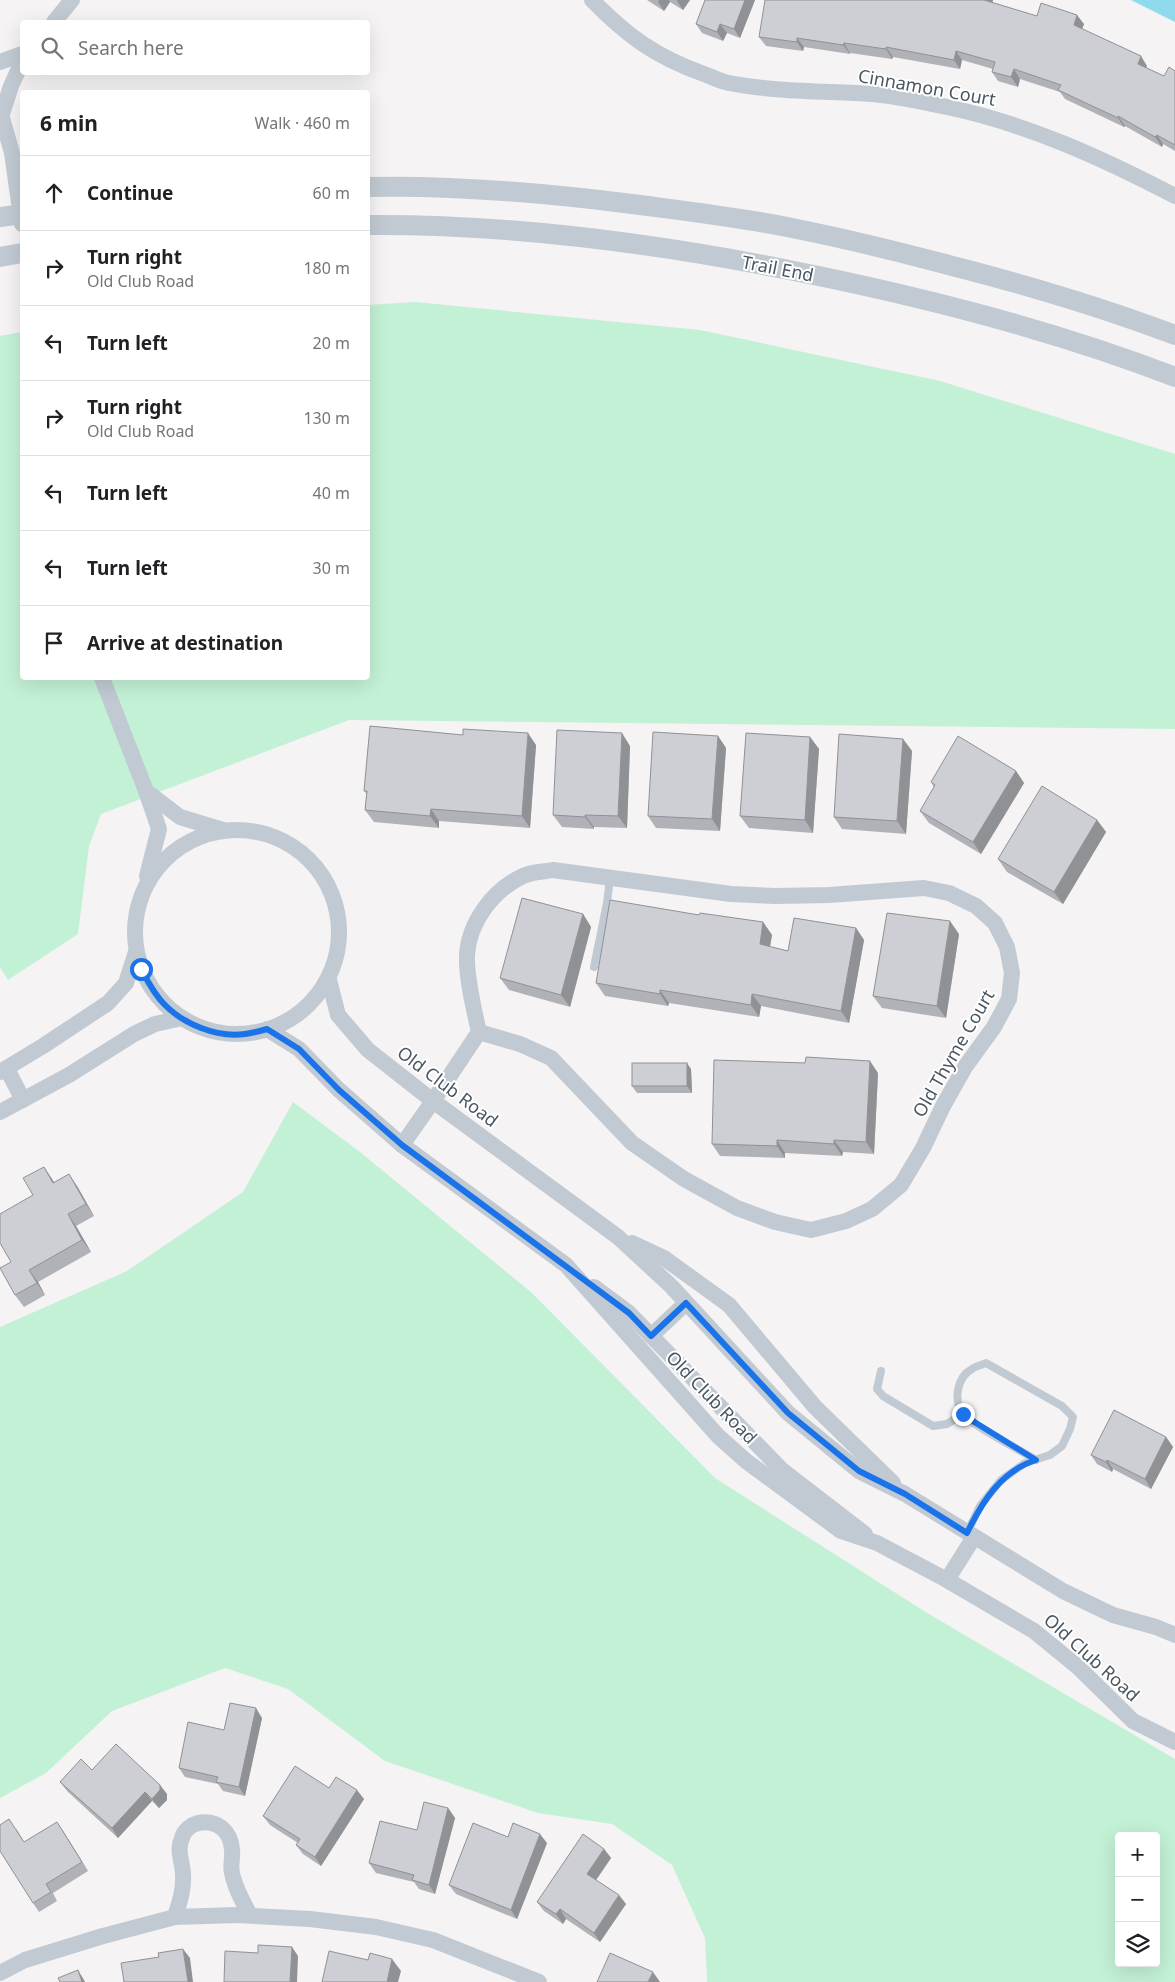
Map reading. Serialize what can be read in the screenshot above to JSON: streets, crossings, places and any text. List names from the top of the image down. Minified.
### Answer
{"streets":{"street":["Cinnamon Court","Trail End","Old Thyme Court","Old Club Road"]},"page":{"search":"Search here","heading":["6 min","Walk · 460 m"],"list":[["Continue","60 m"],["Turn right","Old Club Road","180 m"],["Turn left","20 m"],["Turn right","Old Club Road","130 m"],["Turn left","40 m"],["Turn left","30 m"],"Arrive at destination"],"map_buttons":["+","−"]}}
